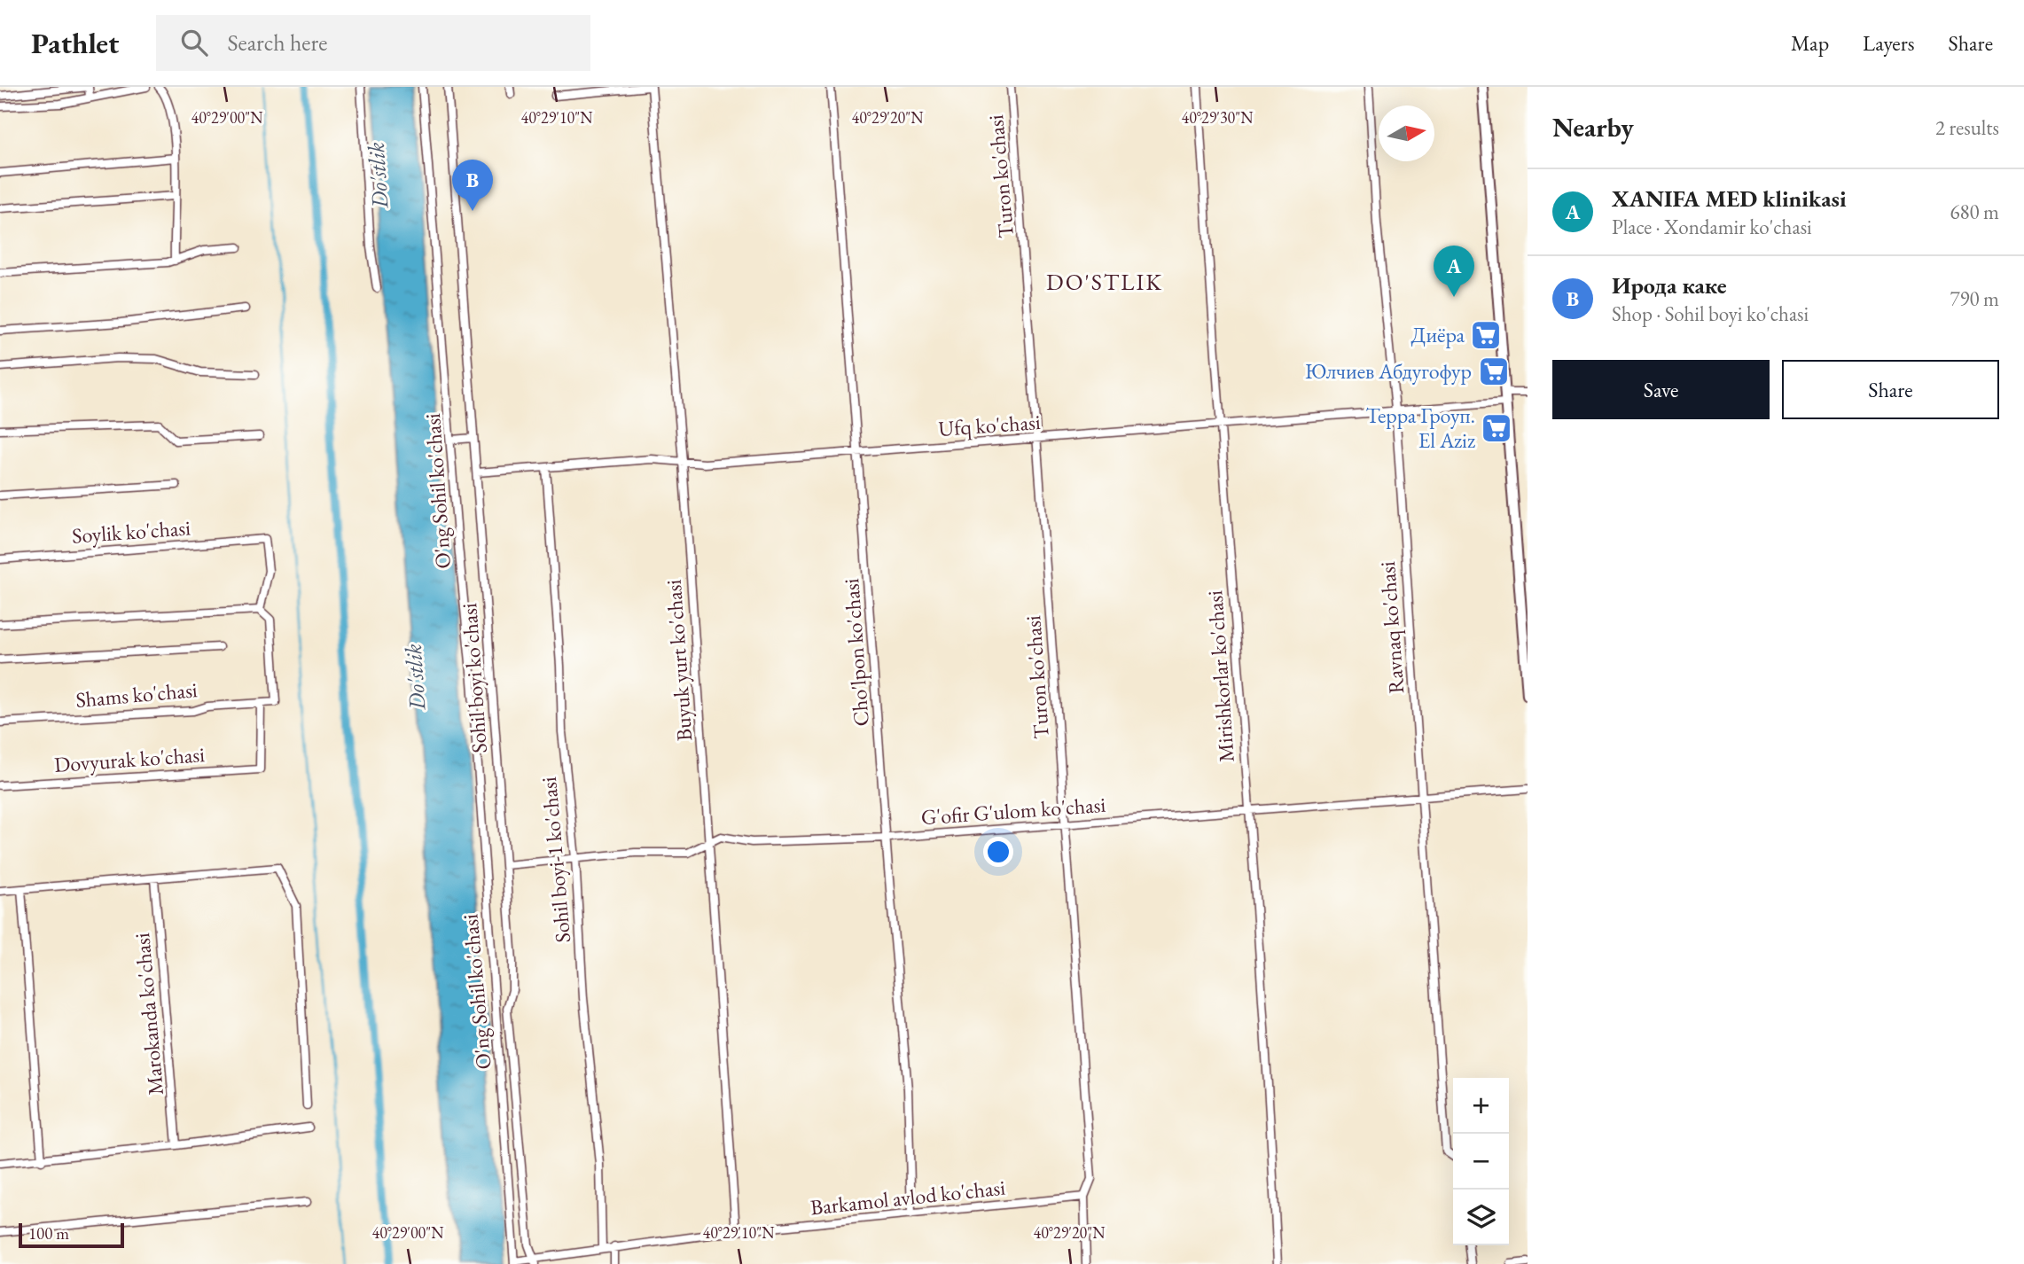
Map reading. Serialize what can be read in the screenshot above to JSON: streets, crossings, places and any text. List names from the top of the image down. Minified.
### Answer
{"streets":{"street":["Turon ko'chasi","Ufq ko'chasi","O'ng Sohil ko'chasi","Soylik ko'chasi","Ravnaq ko'chasi","Cho'lpon ko'chasi","Buyuk yurt ko'chasi","Mirishkorlar ko'chasi","Sohil boyi ko'chasi","Shams ko'chasi","Dovyurak ko'chasi","G'ofir G'ulom ko'chasi","Sohil boyi-1 ko'chasi","Marokanda ko'chasi","Barkamol avlod ko'chasi"]},"crossings":[["Turon ko'chasi","Ufq ko'chasi"],["Turon ko'chasi","G'ofir G'ulom ko'chasi"],["Turon ko'chasi","Barkamol avlod ko'chasi"],["Ufq ko'chasi","Ravnaq ko'chasi"],["Ufq ko'chasi","Cho'lpon ko'chasi"],["Ufq ko'chasi","Buyuk yurt ko'chasi"],["Ufq ko'chasi","Mirishkorlar ko'chasi"],["Ufq ko'chasi","Sohil boyi ko'chasi"],["Ufq ko'chasi","Sohil boyi-1 ko'chasi"],["O'ng Sohil ko'chasi","Barkamol avlod ko'chasi"],["Soylik ko'chasi","Shams ko'chasi"],["Ravnaq ko'chasi","G'ofir G'ulom ko'chasi"],["Cho'lpon ko'chasi","G'ofir G'ulom ko'chasi"],["Cho'lpon ko'chasi","Barkamol avlod ko'chasi"],["Buyuk yurt ko'chasi","G'ofir G'ulom ko'chasi"],["Buyuk yurt ko'chasi","Barkamol avlod ko'chasi"],["Mirishkorlar ko'chasi","G'ofir G'ulom ko'chasi"],["Sohil boyi ko'chasi","G'ofir G'ulom ko'chasi"],["Sohil boyi ko'chasi","Barkamol avlod ko'chasi"],["Shams ko'chasi","Dovyurak ko'chasi"],["G'ofir G'ulom ko'chasi","Sohil boyi-1 ko'chasi"],["Sohil boyi-1 ko'chasi","Barkamol avlod ko'chasi"]],"districts":["DO'STLIK"],"water":["Do'stlik"],"places":{"supermarket":["Диёра","Юлчиев Абдугофур","Терра Гроуп. El Aziz"]},"scale_bar":"100 m","north":"right","page":{"header":"Pathlet","search":"Search here","nav":["Map","Layers","Share"],"heading":["Nearby","2 results"],"pins":["B","A"],"list":[{"mark":"A","name":"XANIFA MED klinikasi","note":"Place · Xondamir ko'chasi","value":"680 m"},{"mark":"B","name":"Ирода каке","note":"Shop · Sohil boyi ko'chasi","value":"790 m"}],"buttons":["Save","Share"],"map_buttons":["+","−"],"scale":"100 m"},"coordinates":["40°29'00\"N","40°29'10\"N","40°29'20\"N","40°29'30\"N"]}
